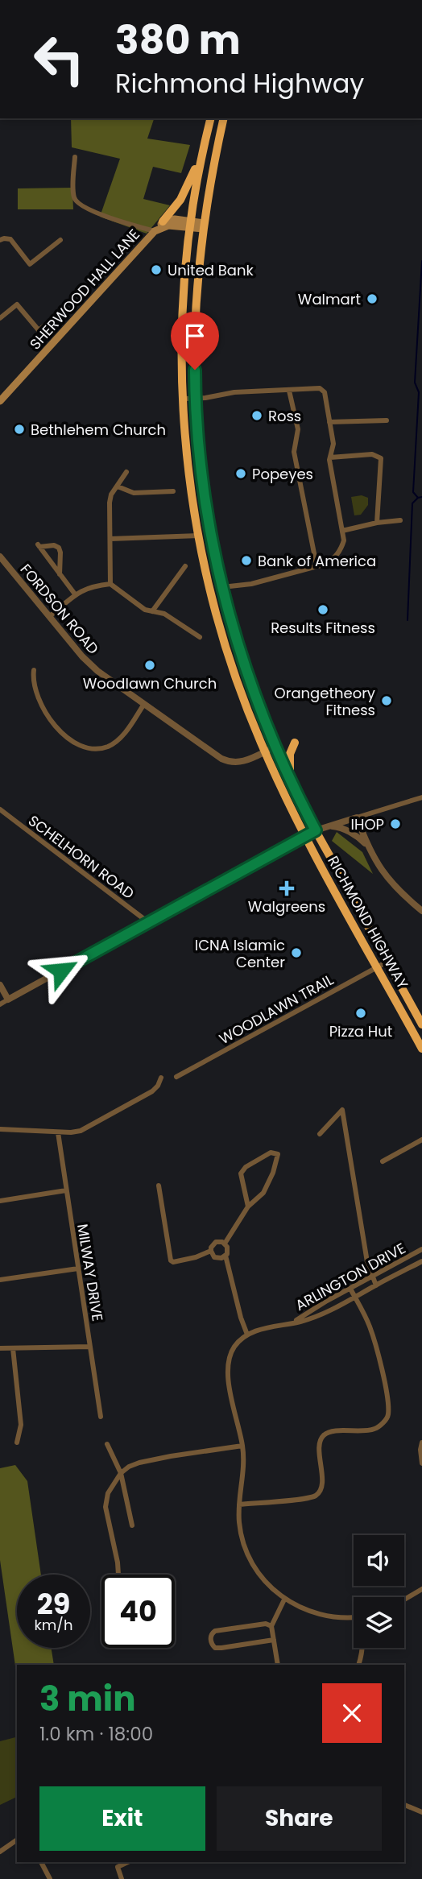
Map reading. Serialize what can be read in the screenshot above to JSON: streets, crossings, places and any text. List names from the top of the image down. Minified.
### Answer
{"streets":{"highway":["RICHMOND HIGHWAY"],"main road":["SHERWOOD HALL LANE"],"street":["FORDSON ROAD","SCHELHORN ROAD","WOODLAWN TRAIL","MILWAY DRIVE","ARLINGTON DRIVE"]},"crossings":[["SHERWOOD HALL LANE","RICHMOND HIGHWAY"],["FORDSON ROAD","RICHMOND HIGHWAY"],["RICHMOND HIGHWAY","WOODLAWN TRAIL"]],"places":{"other":["United Bank","Walmart","Ross","Bethlehem Church","Popeyes","Bank of America","Results Fitness","Woodlawn Church","Orangetheory Fitness","IHOP","ICNA Islamic Center","Pizza Hut"],"health":["Walgreens"]},"page":{"turn":["380 m","Richmond Highway"],"speed":"29 km/h","limit":"40","heading":["3 min","1.0 km · 18:00"],"buttons":["Exit","Share"]}}
